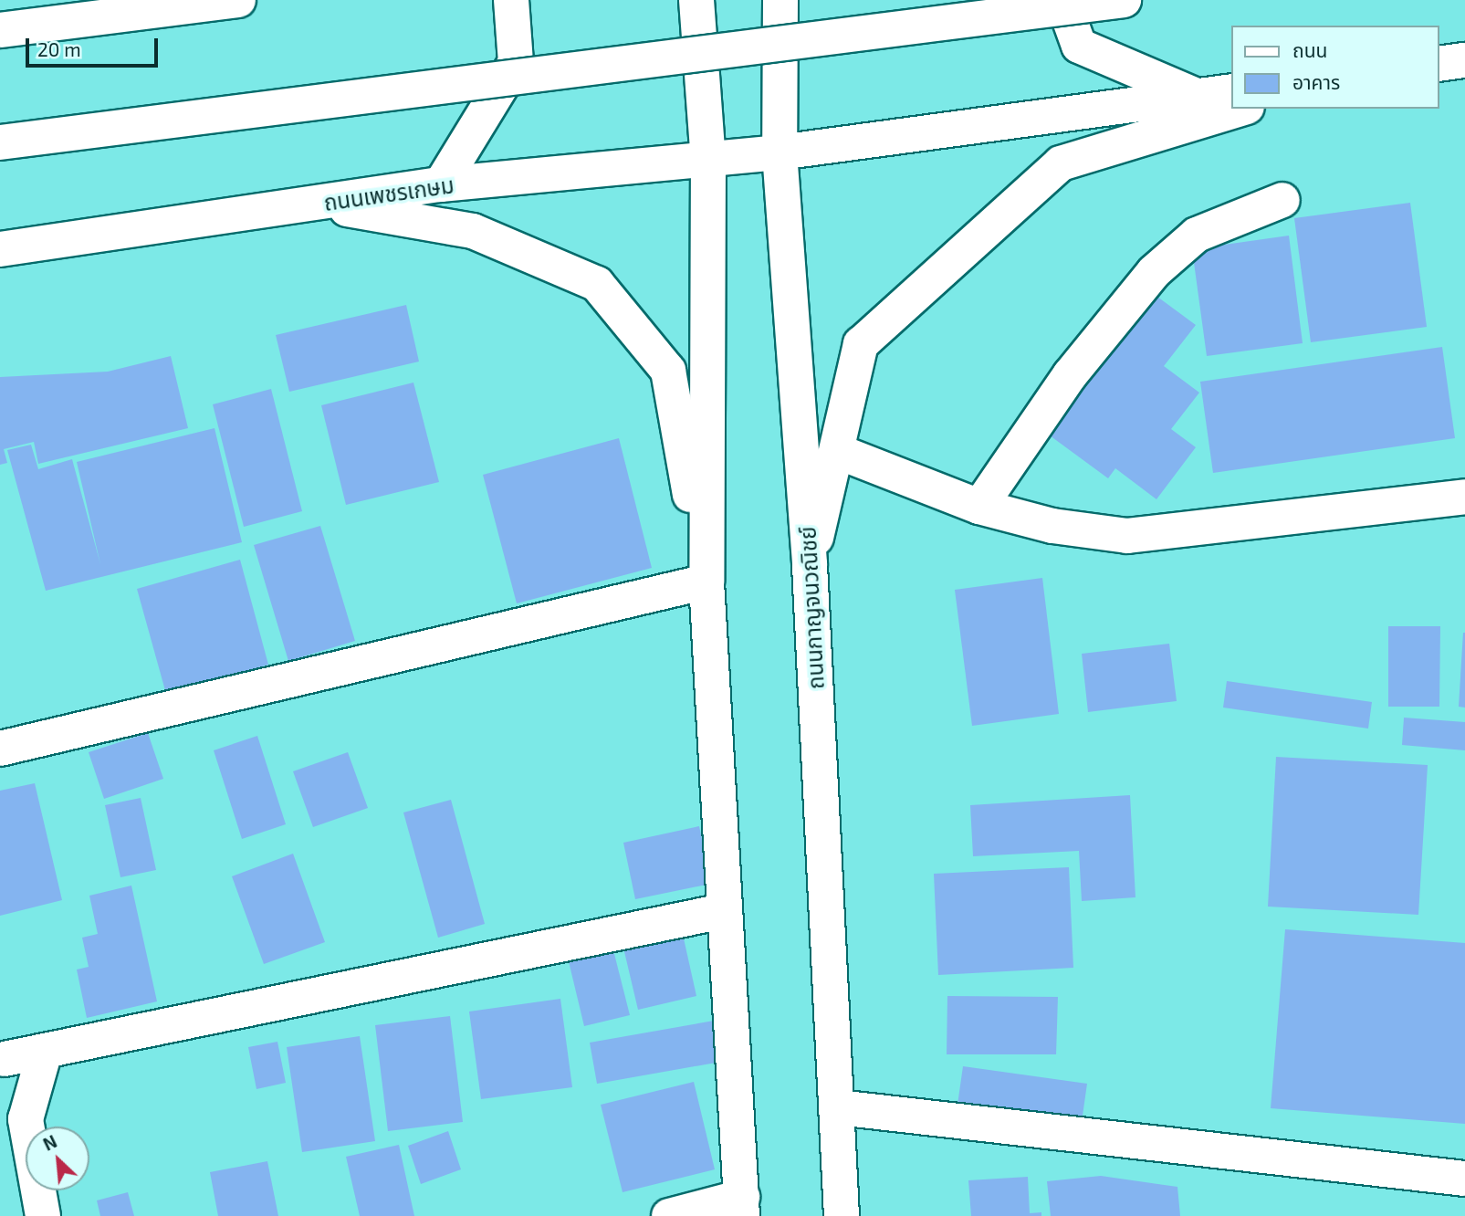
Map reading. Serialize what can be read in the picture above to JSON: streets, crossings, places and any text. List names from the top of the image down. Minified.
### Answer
{"streets":{"main road":["ถนนเพชรเกษม","ถนนกาญจนวณิชย์"]},"crossings":[["ถนนเพชรเกษม","ถนนกาญจนวณิชย์"]],"legend":["ถนน","อาคาร"],"scale_bar":"20 m","north":"top left"}
